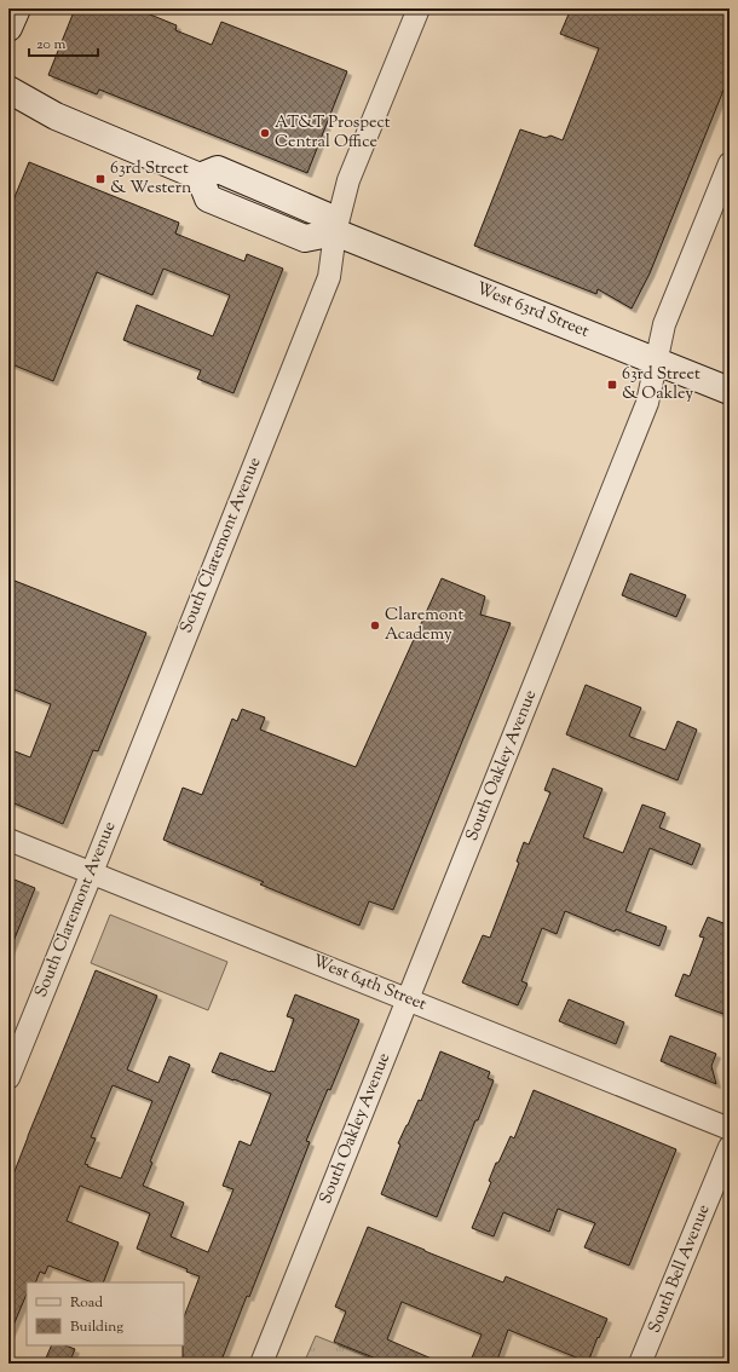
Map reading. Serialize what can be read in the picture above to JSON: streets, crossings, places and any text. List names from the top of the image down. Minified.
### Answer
{"streets":{"main road":["West 63rd Street"],"street":["South Claremont Avenue","South Oakley Avenue","West 64th Street","South Bell Avenue"]},"crossings":[["West 63rd Street","South Claremont Avenue"],["West 63rd Street","South Oakley Avenue"],["South Claremont Avenue","West 64th Street"],["South Oakley Avenue","West 64th Street"]],"places":{"other":["AT&T Prospect Central Office","Claremont Academy"],"transit":["63rd Street & Western","63rd Street & Oakley"]},"legend":["Road","Building"],"scale_bar":"20 m"}
